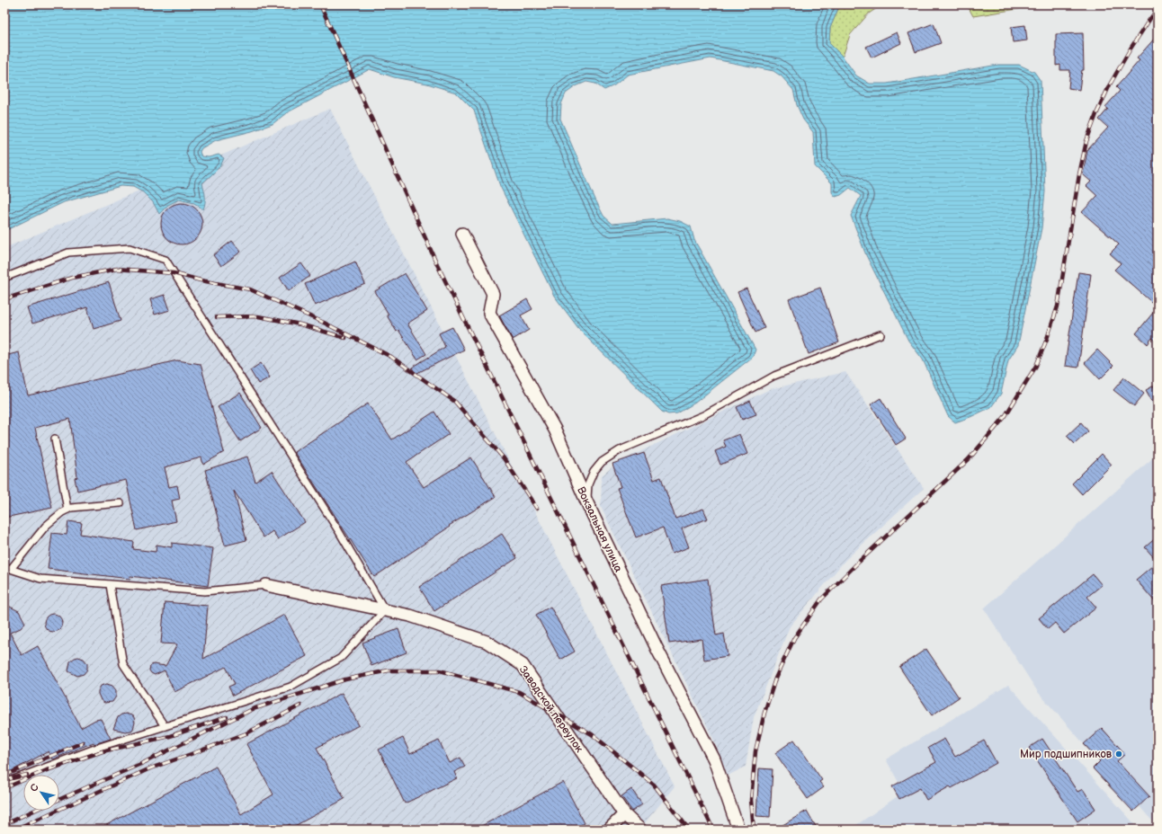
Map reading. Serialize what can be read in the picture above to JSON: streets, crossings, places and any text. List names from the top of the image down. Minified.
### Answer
{"streets":{"street":["Вокзальная улица","Заводской переулок"]},"places":["Мир подшипников"],"north":"top left"}
